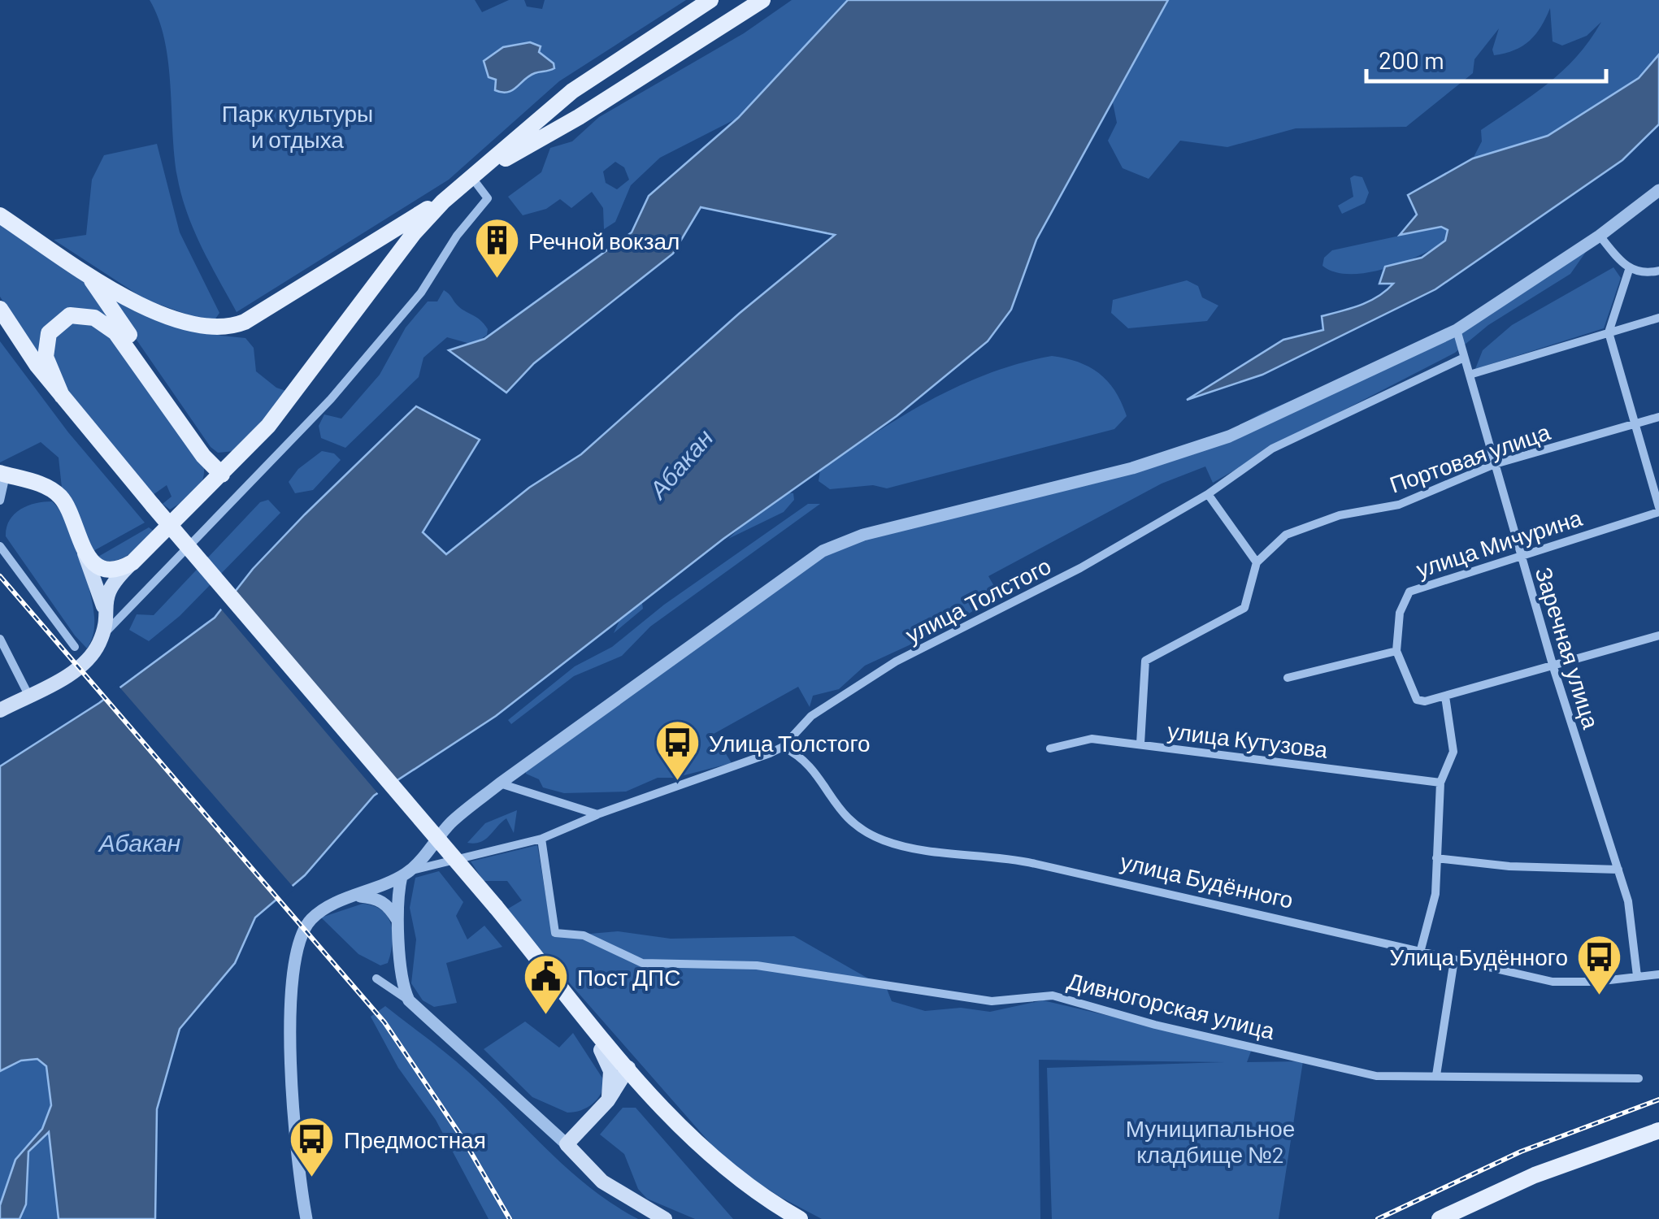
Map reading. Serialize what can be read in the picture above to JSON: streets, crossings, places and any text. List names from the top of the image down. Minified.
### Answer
{"streets":{"street":["Портовая улица","улица Мичурина","улица Толстого","Заречная улица","улица Кутузова","улица Будённого","Дивногорская улица"]},"crossings":[["Портовая улица","Заречная улица"],["улица Мичурина","Заречная улица"],["улица Толстого","Заречная улица"],["улица Толстого","улица Будённого"],["улица Толстого","Дивногорская улица"],["Заречная улица","улица Будённого"]],"water":["Абакан"],"parks":["Парк культуры и отдыха","Муниципальное кладбище №2"],"places":{"building":["Речной вокзал"],"bus stop":["Улица Толстого","Улица Будённого","Предмостная"],"public building":["Пост ДПС"]},"scale_bar":"200 m"}
